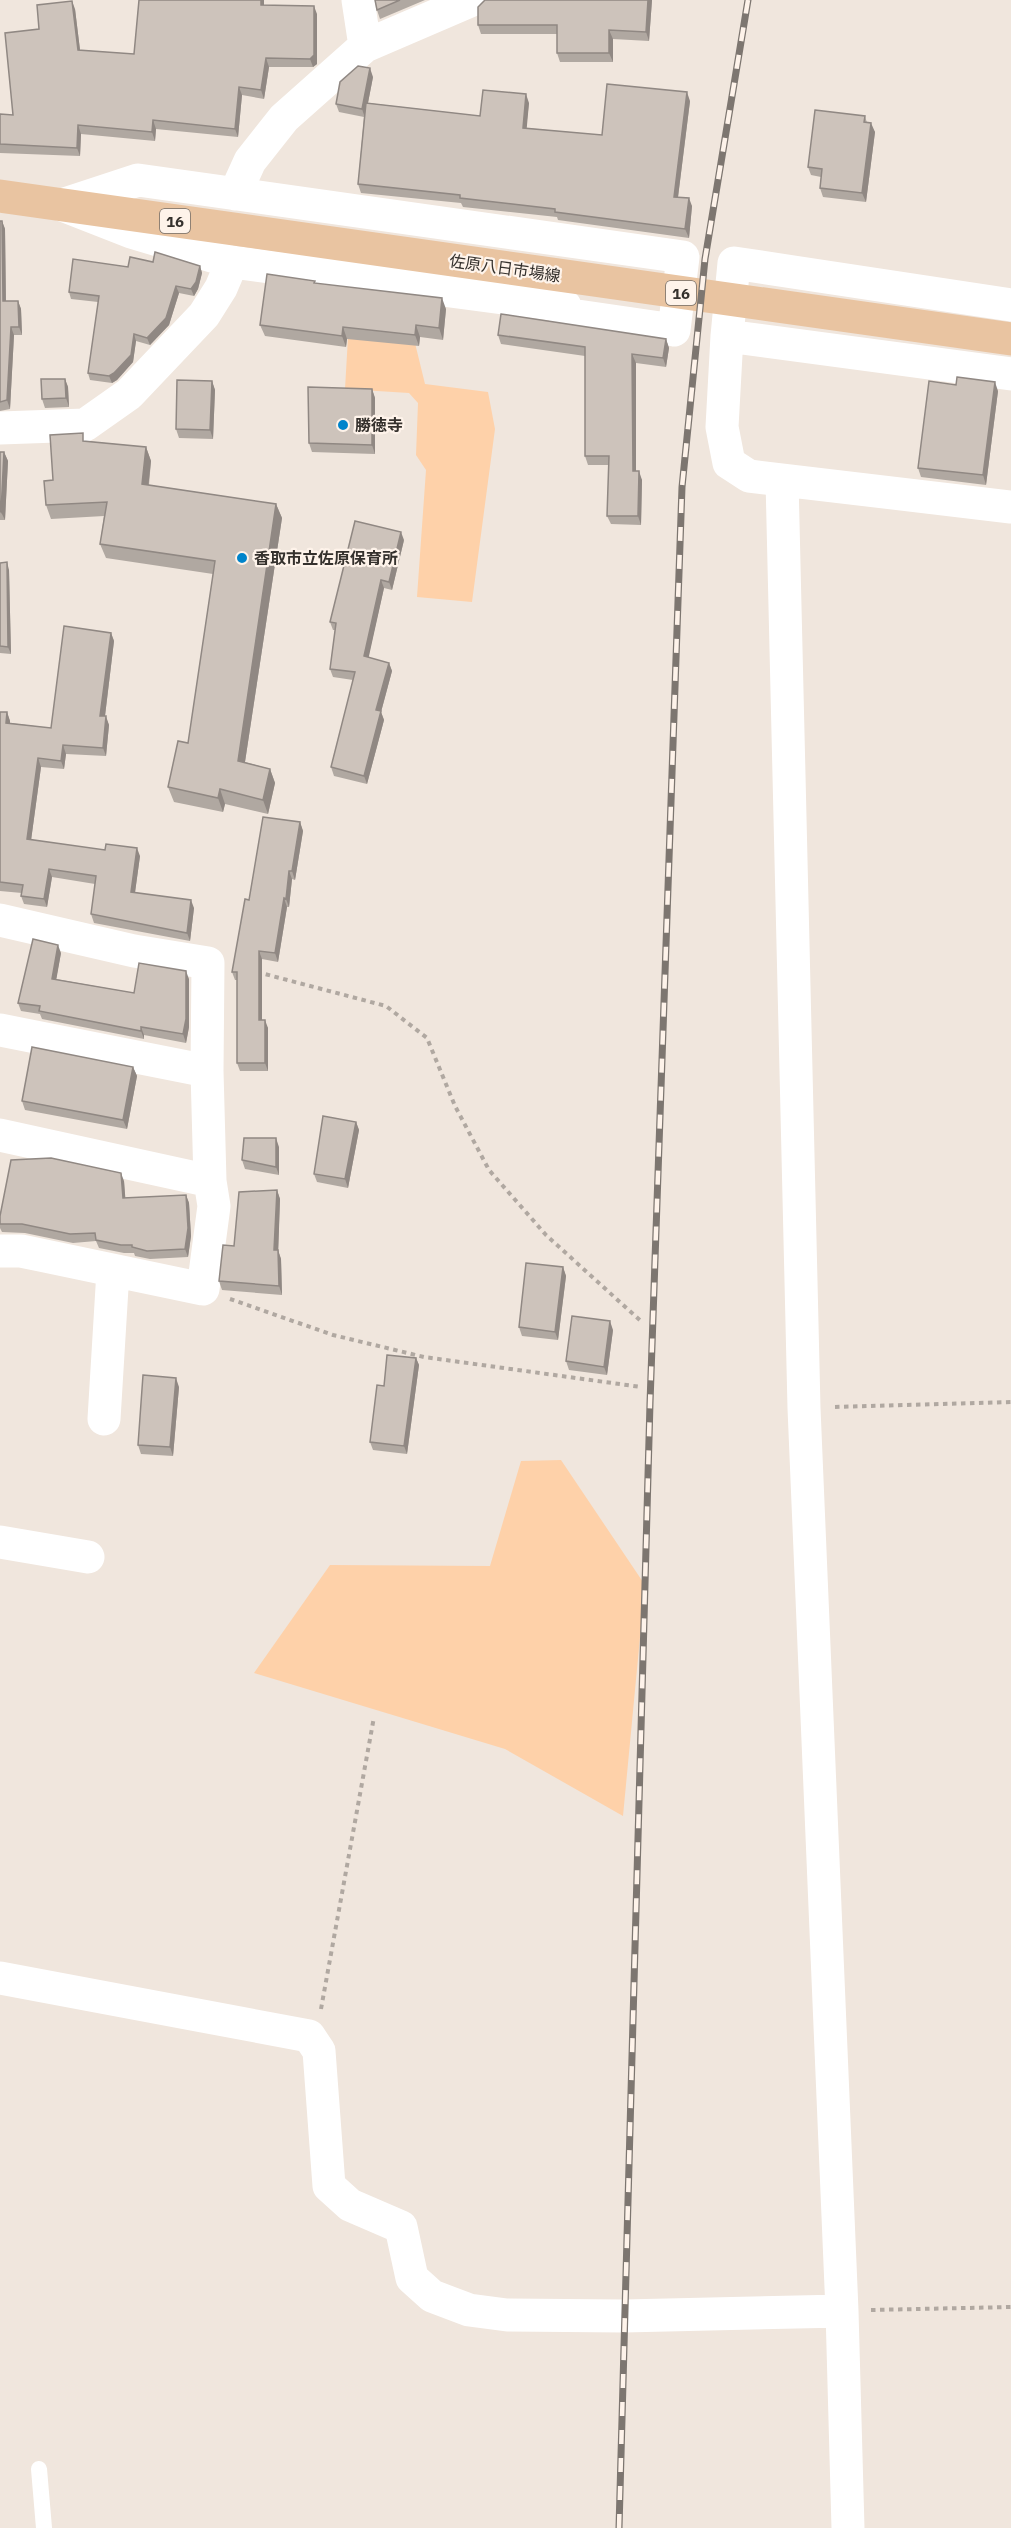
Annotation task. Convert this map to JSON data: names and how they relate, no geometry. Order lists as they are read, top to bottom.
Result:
{
  "streets": {
    "main road": ["16", "佐原八日市場線"]
  },
  "places": ["勝徳寺", "香取市立佐原保育所"]
}
